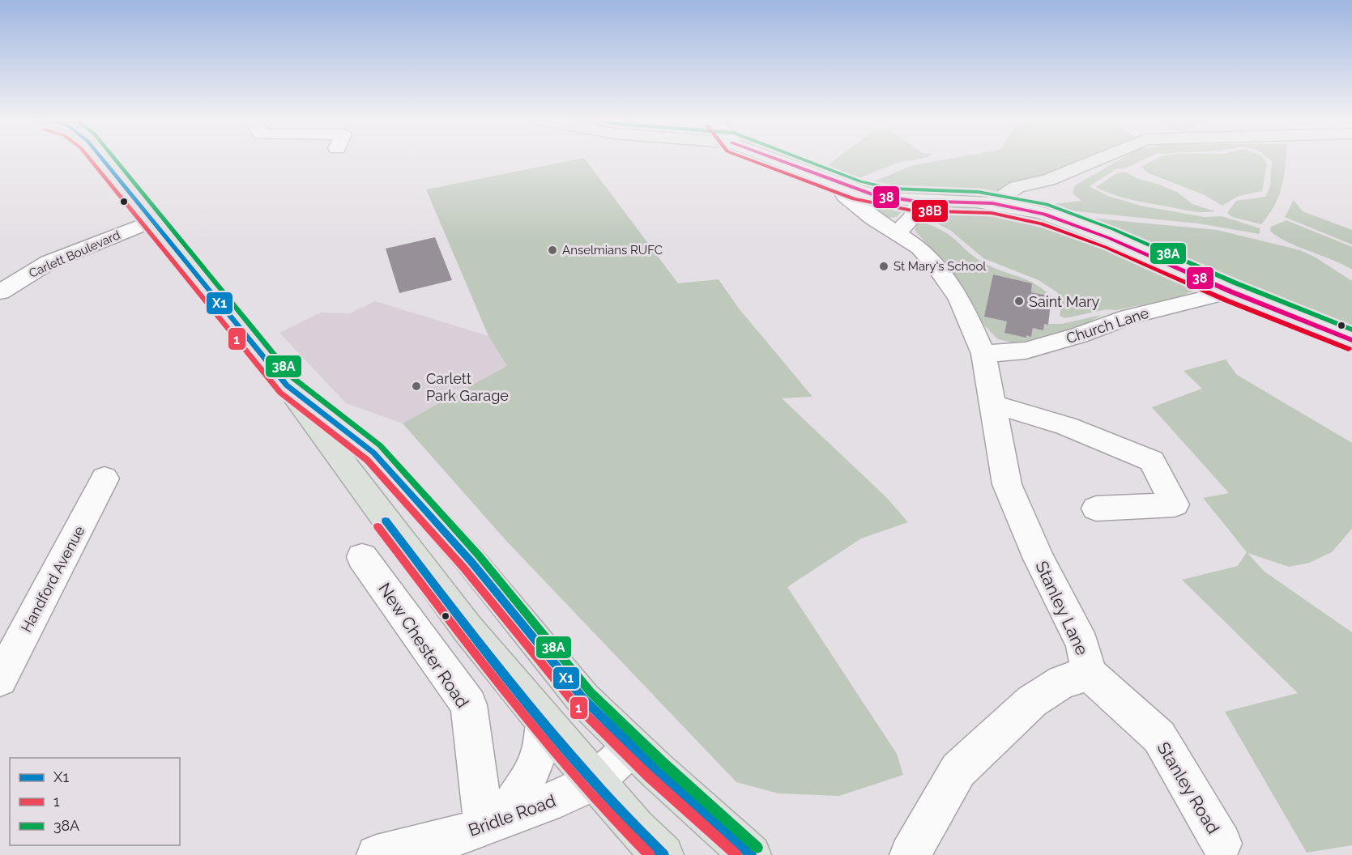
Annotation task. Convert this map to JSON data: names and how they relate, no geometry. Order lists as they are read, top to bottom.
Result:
{
  "streets": {
    "street": [
      "Carlett Boulevard",
      "Church Lane",
      "Handford Avenue",
      "Stanley Lane",
      "New Chester Road",
      "Stanley Road",
      "Bridle Road"
    ]
  },
  "crossings": [
    ["Church Lane", "Stanley Lane"],
    ["Stanley Lane", "Stanley Road"],
    ["New Chester Road", "Bridle Road"]
  ],
  "places": [
    "Anselmians RUFC",
    "St Mary's School",
    "Saint Mary",
    "Carlett Park Garage"
  ],
  "lines": [
    "transit line X1",
    "transit line 1",
    "transit line 38A",
    "transit line 38",
    "transit line 38B"
  ],
  "legend": ["X1", "1", "38A"]
}
